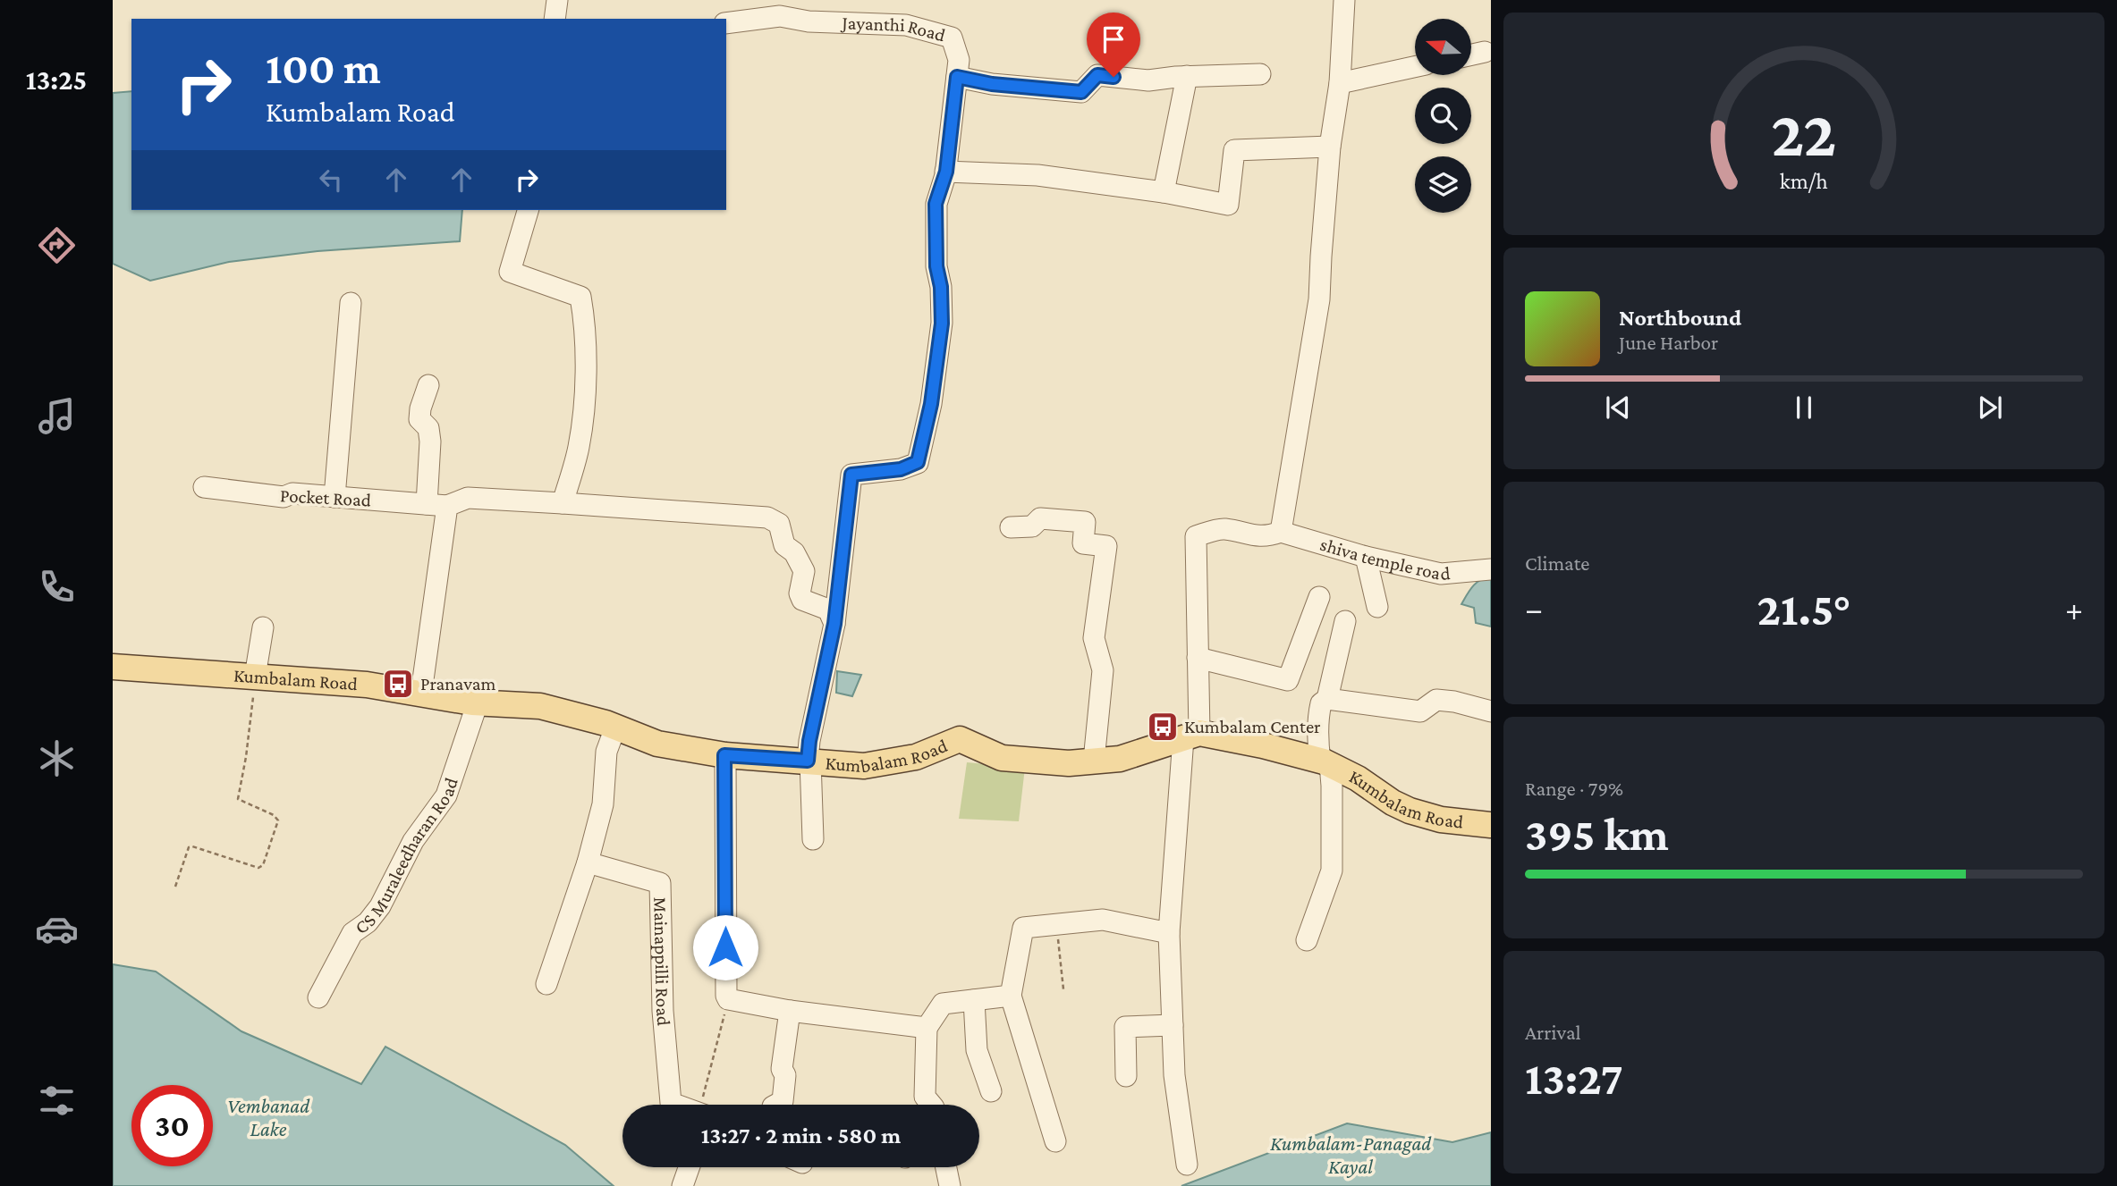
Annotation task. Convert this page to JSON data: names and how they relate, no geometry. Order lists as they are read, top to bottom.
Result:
{
  "streets": {
    "main road": ["Kumbalam Road"],
    "street": [
      "Jayanthi Road",
      "Pocket Road",
      "shiva temple road",
      "CS Muraleedharan Road",
      "Mainappilli Road"
    ]
  },
  "crossings": [
    ["Jayanthi Road", "Pocket Road"],
    ["Jayanthi Road", "Kumbalam Road"],
    ["Kumbalam Road", "CS Muraleedharan Road"]
  ],
  "water": ["Vembanad Lake", "Kumbalam-Panagad Kayal"],
  "places": {
    "bus stop": ["Pranavam", "Kumbalam Center"]
  },
  "north": "left",
  "page": {
    "tabs": "13:25",
    "turn": ["100 m", "Kumbalam Road"],
    "song": ["Northbound", "June Harbor"],
    "tile": [
      "Climate",
      ["Range · 79%", "395 km"],
      ["Arrival", "13:27"]
    ],
    "heat": ["−", "21.5°", "+"],
    "limit": "30",
    "trip": "13:27 · 2 min · 580 m",
    "gauge": ["22", "km/h"]
  }
}
